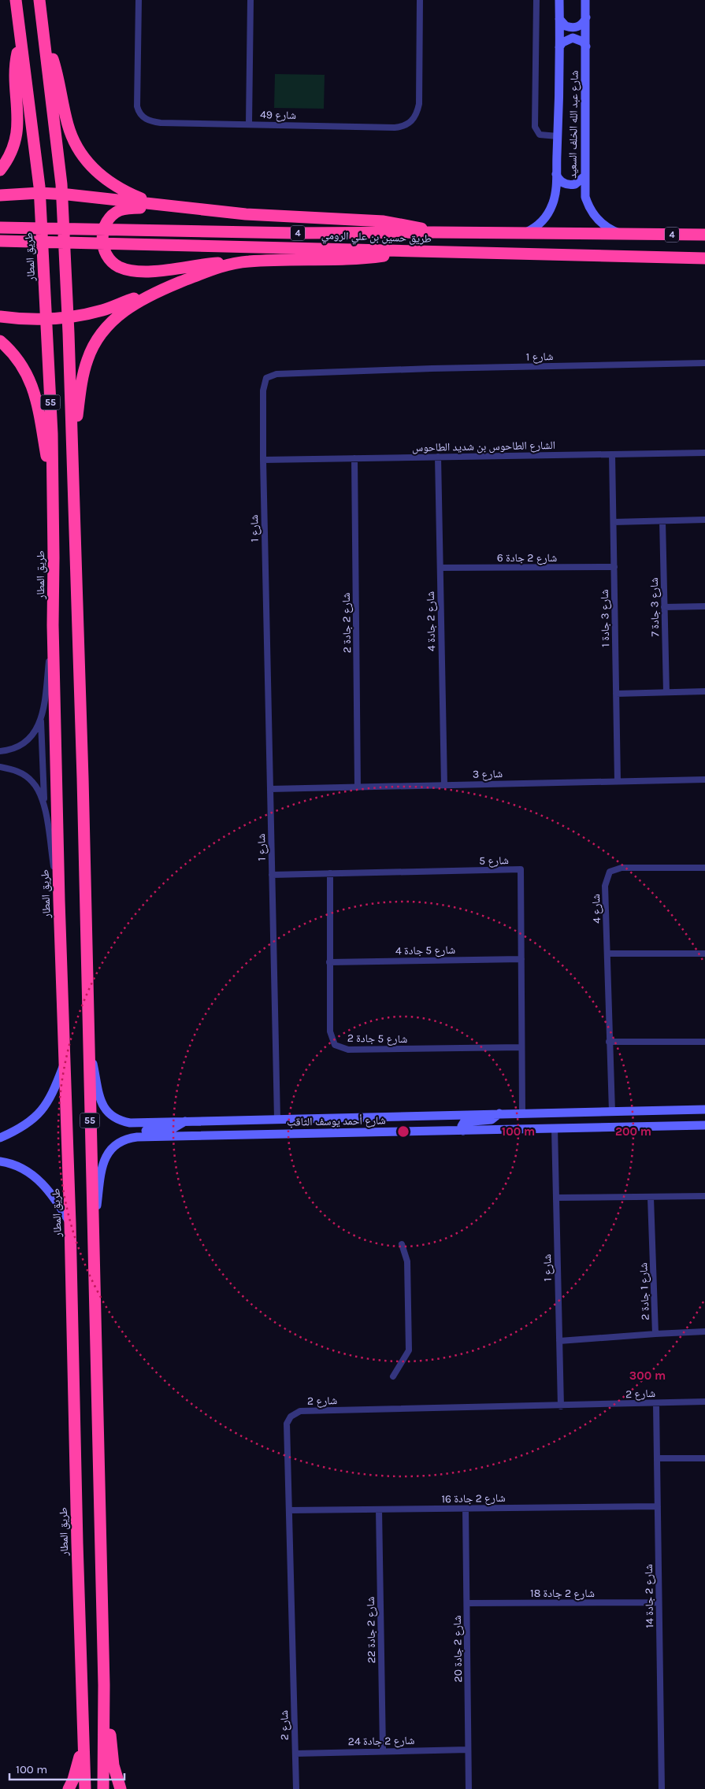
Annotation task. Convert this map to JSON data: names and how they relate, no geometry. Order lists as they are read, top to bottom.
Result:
{
  "streets": {
    "highway": [
      "4",
      "طريق حسين بن علي الرومي",
      "طريق المطار",
      "55"
    ],
    "street": [
      "شارع 49",
      "شارع عبد الله الخلف السعيد",
      "شارع 1",
      "الشارع الطاحوس بن شديد الطاحوس",
      "شارع 2 جادة 6",
      "شارع 3 جادة 7",
      "شارع 3 جادة 1",
      "شارع 2 جادة 4",
      "شارع 2 جادة 2",
      "شارع 3",
      "شارع 5",
      "شارع 4",
      "شارع 5 جادة 4",
      "شارع 5 جادة 2",
      "شارع أحمد يوسف الثاقب",
      "شارع 1 جادة 2",
      "شارع 2",
      "شارع 2 جادة 16",
      "شارع 2 جادة 18",
      "شارع 2 جادة 14",
      "شارع 2 جادة 22",
      "شارع 2 جادة 20",
      "شارع 2 جادة 24"
    ]
  },
  "crossings": [
    ["شارع عبد الله الخلف السعيد", "طريق حسين بن علي الرومي"],
    ["شارع 1", "الشارع الطاحوس بن شديد الطاحوس"],
    ["شارع 1", "شارع 3"],
    ["شارع 1", "شارع 5"],
    ["شارع 1", "شارع أحمد يوسف الثاقب"],
    ["شارع 1", "شارع 2"],
    ["55", "شارع أحمد يوسف الثاقب"],
    ["الشارع الطاحوس بن شديد الطاحوس", "شارع 3 جادة 1"],
    ["الشارع الطاحوس بن شديد الطاحوس", "شارع 2 جادة 4"],
    ["الشارع الطاحوس بن شديد الطاحوس", "شارع 2 جادة 2"],
    ["شارع 2 جادة 6", "شارع 3 جادة 1"],
    ["شارع 2 جادة 6", "شارع 2 جادة 4"],
    ["شارع 3 جادة 1", "شارع 3"],
    ["شارع 2 جادة 4", "شارع 3"],
    ["شارع 2 جادة 2", "شارع 3"],
    ["شارع 5", "شارع 5 جادة 4"],
    ["شارع 5", "شارع 5 جادة 2"],
    ["شارع 5", "شارع أحمد يوسف الثاقب"],
    ["شارع 4", "شارع أحمد يوسف الثاقب"],
    ["شارع 5 جادة 4", "شارع 5 جادة 2"],
    ["شارع 2", "شارع 2 جادة 16"],
    ["شارع 2", "شارع 2 جادة 14"],
    ["شارع 2", "شارع 2 جادة 24"],
    ["شارع 2 جادة 16", "شارع 2 جادة 14"],
    ["شارع 2 جادة 16", "شارع 2 جادة 22"],
    ["شارع 2 جادة 16", "شارع 2 جادة 20"],
    ["شارع 2 جادة 18", "شارع 2 جادة 14"],
    ["شارع 2 جادة 18", "شارع 2 جادة 20"],
    ["شارع 2 جادة 22", "شارع 2 جادة 24"],
    ["شارع 2 جادة 20", "شارع 2 جادة 24"]
  ],
  "scale_bar": "100 m",
  "rings": ["100 m", "200 m", "300 m"]
}
